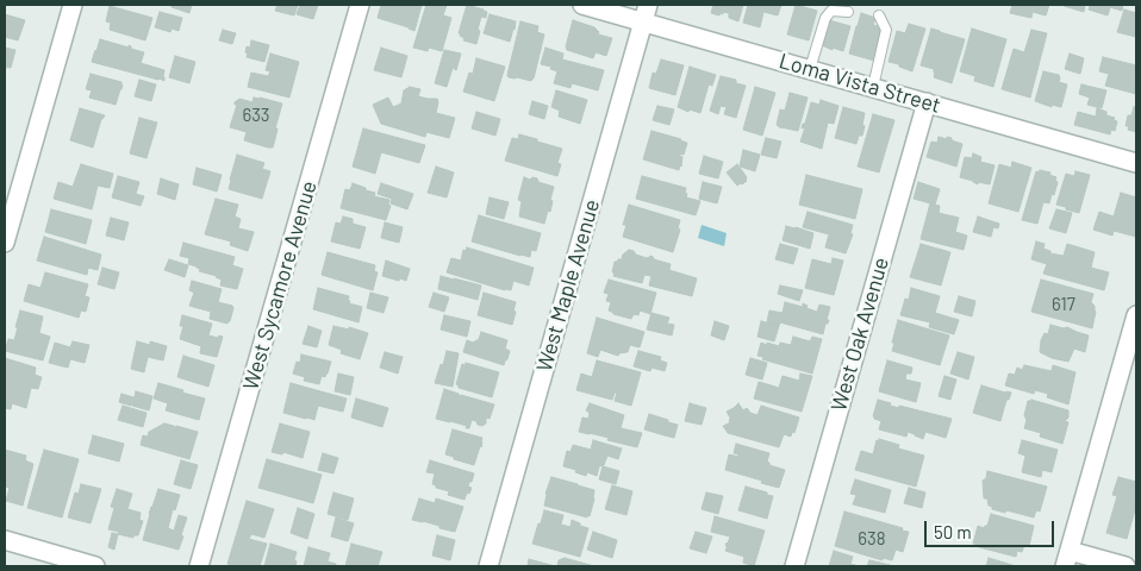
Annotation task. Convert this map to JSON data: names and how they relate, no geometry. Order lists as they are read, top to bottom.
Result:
{
  "streets": {
    "street": [
      "Loma Vista Street",
      "West Sycamore Avenue",
      "West Maple Avenue",
      "West Oak Avenue"
    ]
  },
  "crossings": [
    ["Loma Vista Street", "West Maple Avenue"],
    ["Loma Vista Street", "West Oak Avenue"]
  ],
  "house_numbers": ["633", "617", "638"],
  "scale_bar": "50 m"
}
